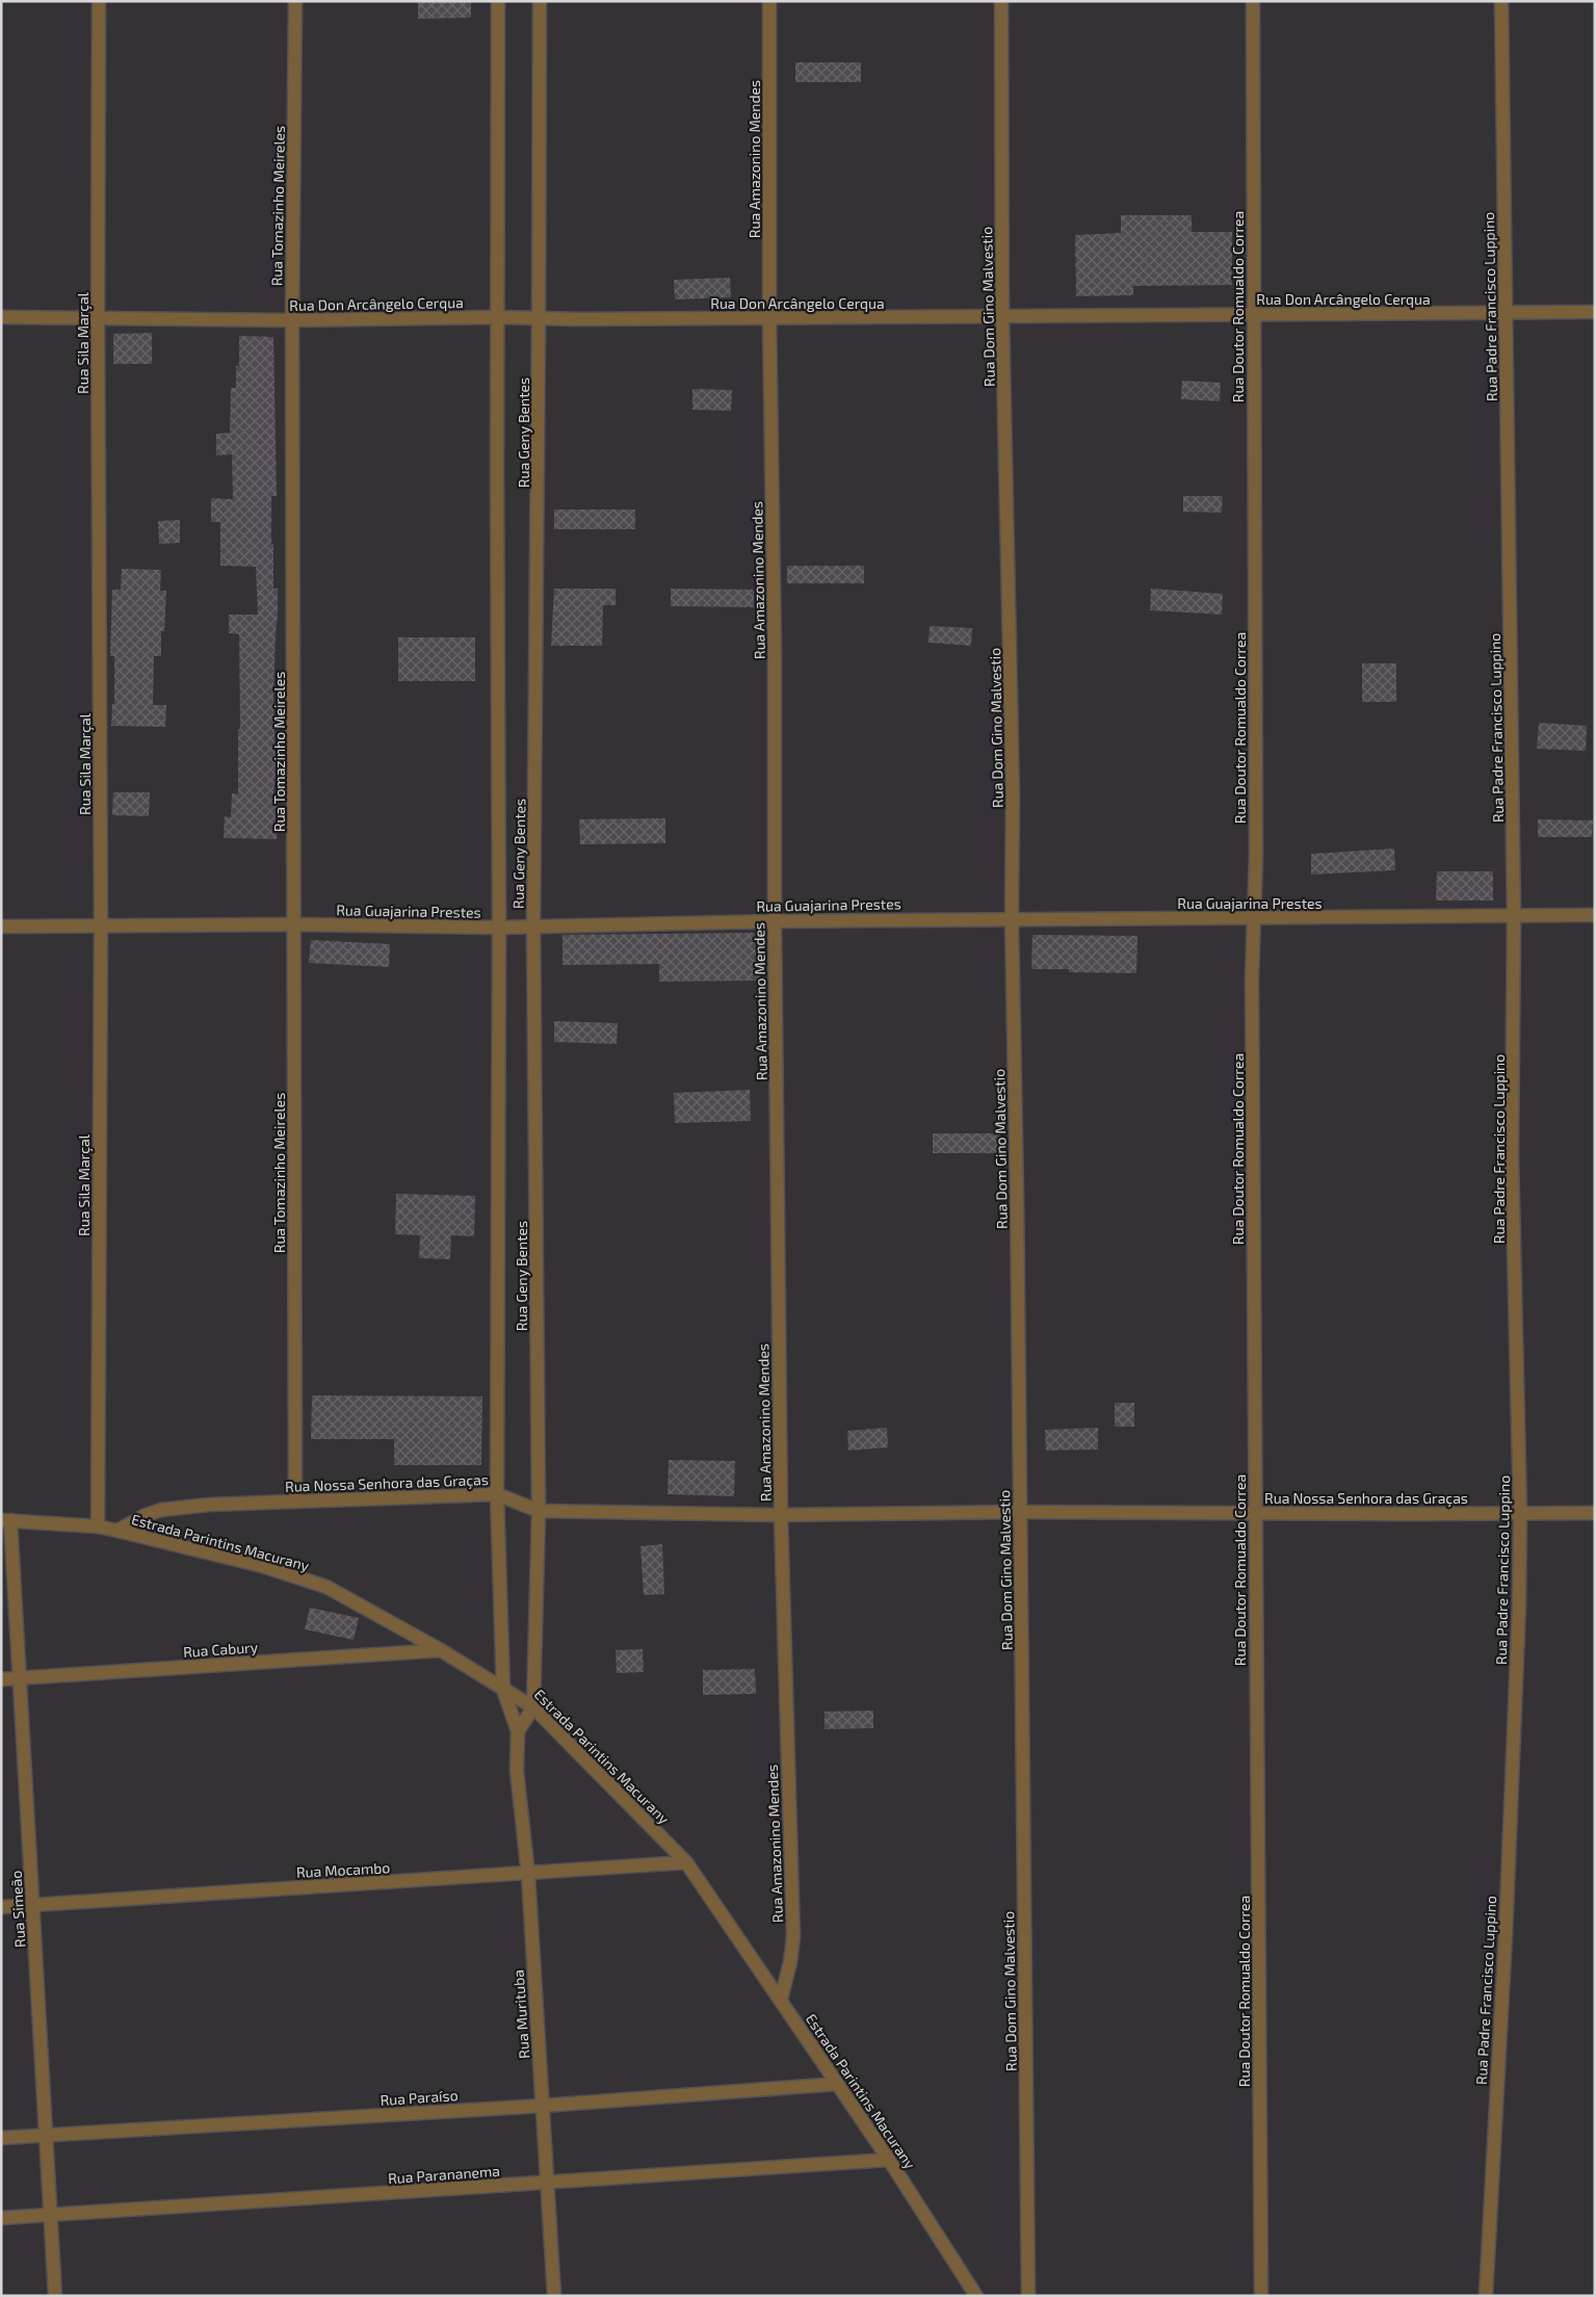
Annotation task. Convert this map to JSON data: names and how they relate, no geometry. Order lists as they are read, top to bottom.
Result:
{
  "streets": {
    "street": [
      "Rua Amazonino Mendes",
      "Rua Tomazinho Meireles",
      "Rua Don Arcângelo Cerqua",
      "Rua Dom Gino Malvestio",
      "Rua Doutor Romualdo Correa",
      "Rua Padre Francisco Luppino",
      "Rua Sila Marçal",
      "Rua Geny Bentes",
      "Rua Guajarina Prestes",
      "Rua Nossa Senhora das Graças",
      "Estrada Parintins Macurany",
      "Rua Cabury",
      "Rua Mocambo",
      "Rua Simeão",
      "Rua Murituba",
      "Rua Paraíso",
      "Rua Parananema"
    ]
  },
  "crossings": [
    ["Rua Amazonino Mendes", "Rua Don Arcângelo Cerqua"],
    ["Rua Amazonino Mendes", "Rua Guajarina Prestes"],
    ["Rua Amazonino Mendes", "Rua Nossa Senhora das Graças"],
    ["Rua Amazonino Mendes", "Estrada Parintins Macurany"],
    ["Rua Tomazinho Meireles", "Rua Don Arcângelo Cerqua"],
    ["Rua Tomazinho Meireles", "Rua Guajarina Prestes"],
    ["Rua Tomazinho Meireles", "Rua Nossa Senhora das Graças"],
    ["Rua Don Arcângelo Cerqua", "Rua Dom Gino Malvestio"],
    ["Rua Don Arcângelo Cerqua", "Rua Doutor Romualdo Correa"],
    ["Rua Don Arcângelo Cerqua", "Rua Padre Francisco Luppino"],
    ["Rua Don Arcângelo Cerqua", "Rua Sila Marçal"],
    ["Rua Don Arcângelo Cerqua", "Rua Geny Bentes"],
    ["Rua Dom Gino Malvestio", "Rua Guajarina Prestes"],
    ["Rua Dom Gino Malvestio", "Rua Nossa Senhora das Graças"],
    ["Rua Doutor Romualdo Correa", "Rua Guajarina Prestes"],
    ["Rua Doutor Romualdo Correa", "Rua Nossa Senhora das Graças"],
    ["Rua Padre Francisco Luppino", "Rua Guajarina Prestes"],
    ["Rua Padre Francisco Luppino", "Rua Nossa Senhora das Graças"],
    ["Rua Sila Marçal", "Rua Guajarina Prestes"],
    ["Rua Sila Marçal", "Estrada Parintins Macurany"],
    ["Rua Geny Bentes", "Rua Guajarina Prestes"],
    ["Rua Geny Bentes", "Rua Nossa Senhora das Graças"],
    ["Rua Geny Bentes", "Estrada Parintins Macurany"],
    ["Rua Geny Bentes", "Rua Murituba"],
    ["Rua Nossa Senhora das Graças", "Estrada Parintins Macurany"],
    ["Estrada Parintins Macurany", "Rua Cabury"],
    ["Estrada Parintins Macurany", "Rua Mocambo"],
    ["Estrada Parintins Macurany", "Rua Simeão"],
    ["Estrada Parintins Macurany", "Rua Murituba"],
    ["Estrada Parintins Macurany", "Rua Paraíso"],
    ["Estrada Parintins Macurany", "Rua Parananema"],
    ["Rua Cabury", "Rua Simeão"],
    ["Rua Mocambo", "Rua Simeão"],
    ["Rua Mocambo", "Rua Murituba"],
    ["Rua Simeão", "Rua Paraíso"],
    ["Rua Simeão", "Rua Parananema"],
    ["Rua Murituba", "Rua Paraíso"],
    ["Rua Murituba", "Rua Parananema"]
  ]
}
